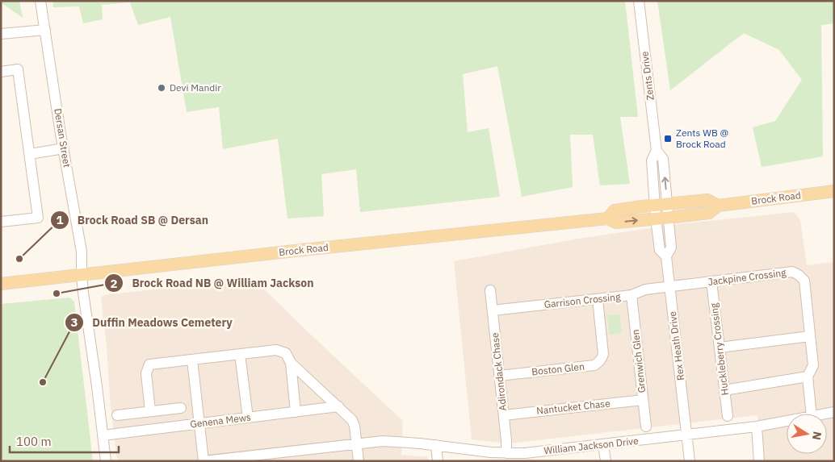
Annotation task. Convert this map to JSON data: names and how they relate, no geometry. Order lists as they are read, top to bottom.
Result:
{
  "streets": {
    "main road": ["Brock Road"],
    "street": [
      "Zents Drive",
      "Dersan Street",
      "Jackpine Crossing",
      "Garrison Crossing",
      "Rex Heath Drive",
      "Huckleberry Crossing",
      "Grenwich Glen",
      "Boston Glen",
      "Adirondack Chase",
      "Nantucket Chase",
      "Genena Mews",
      "William Jackson Drive"
    ]
  },
  "crossings": [
    ["Zents Drive", "Brock Road"],
    ["Zents Drive", "Rex Heath Drive"],
    ["Dersan Street", "Brock Road"],
    ["Brock Road", "Rex Heath Drive"],
    ["Jackpine Crossing", "Garrison Crossing"],
    ["Jackpine Crossing", "Rex Heath Drive"],
    ["Jackpine Crossing", "Huckleberry Crossing"],
    ["Garrison Crossing", "Rex Heath Drive"],
    ["Garrison Crossing", "Grenwich Glen"],
    ["Garrison Crossing", "Boston Glen"],
    ["Garrison Crossing", "Adirondack Chase"],
    ["Rex Heath Drive", "William Jackson Drive"],
    ["Grenwich Glen", "Nantucket Chase"],
    ["Boston Glen", "Adirondack Chase"],
    ["Adirondack Chase", "Nantucket Chase"],
    ["Adirondack Chase", "William Jackson Drive"]
  ],
  "places": {
    "other": [
      "Devi Mandir",
      "Brock Road SB @ Dersan",
      "Brock Road NB @ William Jackson",
      "Duffin Meadows Cemetery"
    ],
    "transit": ["Zents WB @ Brock Road"]
  },
  "scale_bar": "100 m",
  "north": "right"
}
